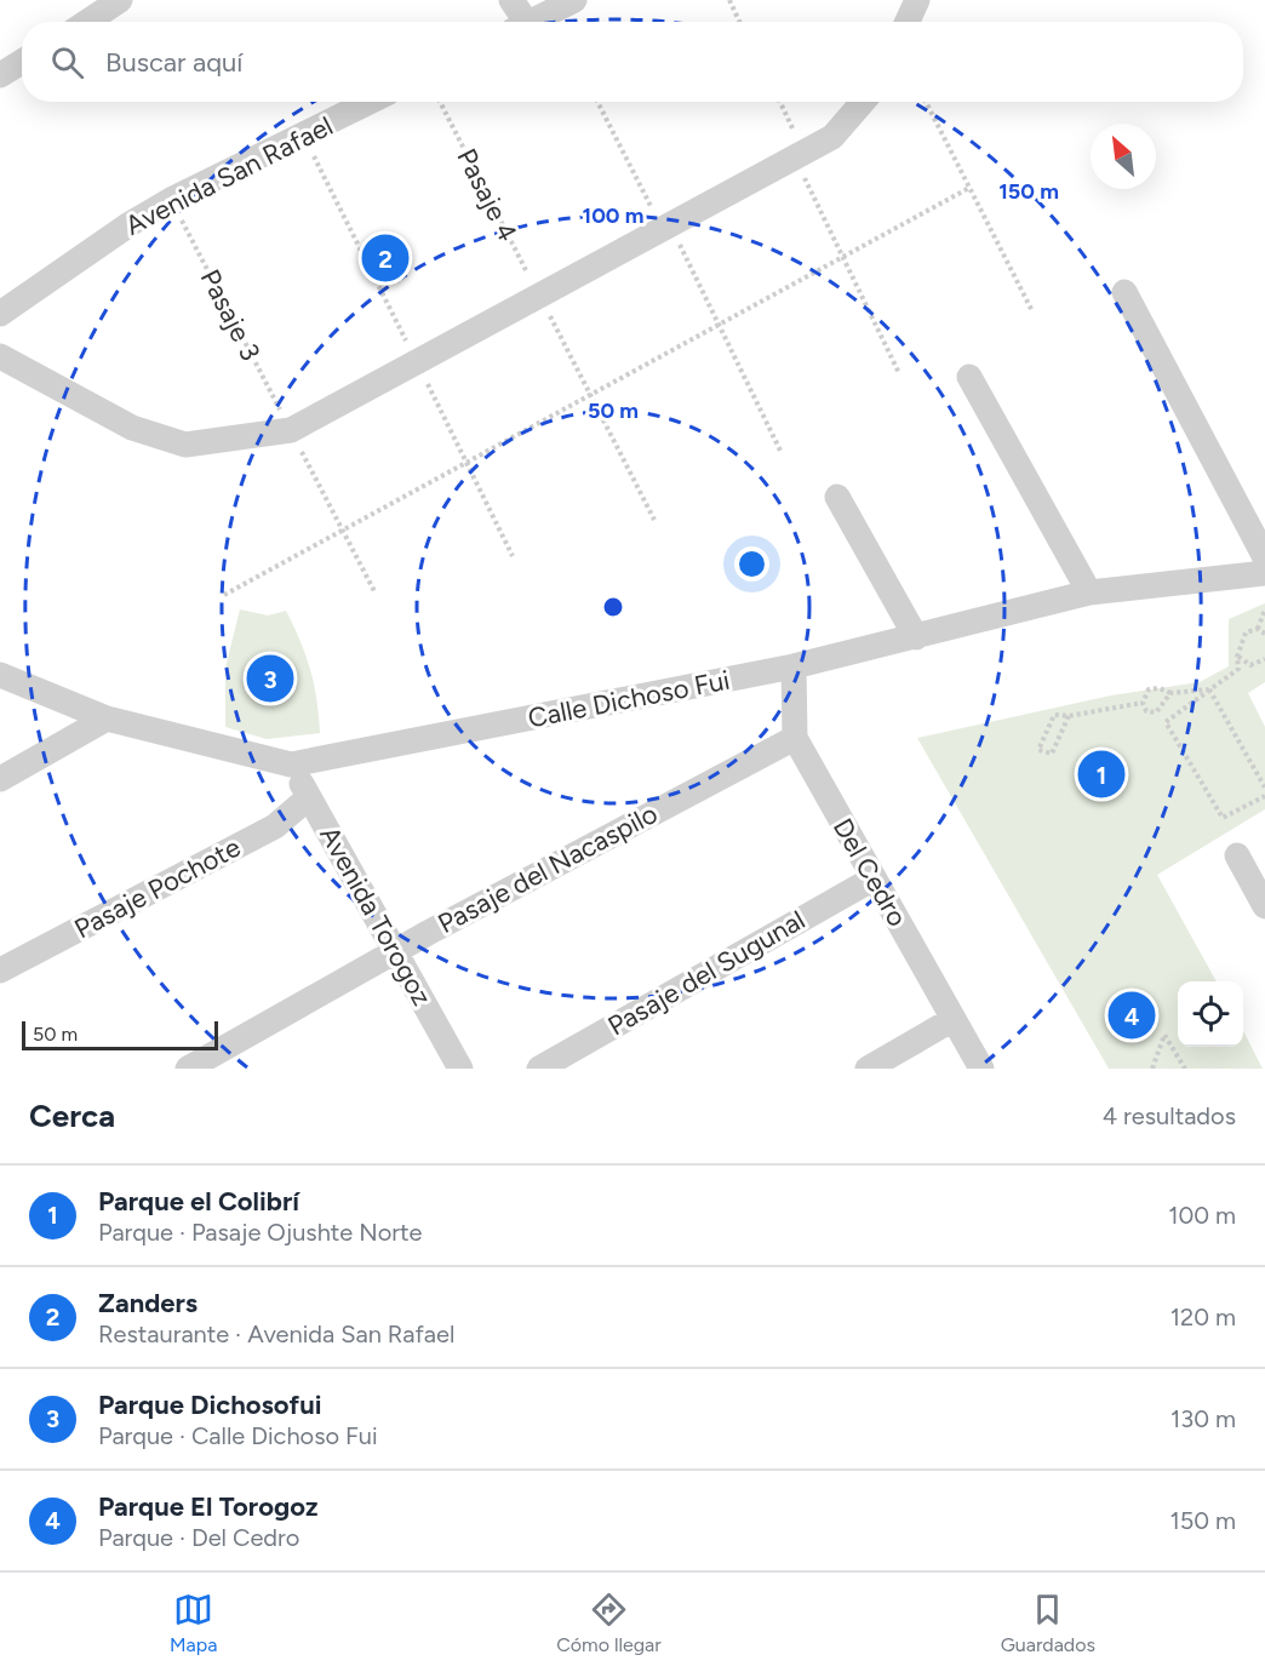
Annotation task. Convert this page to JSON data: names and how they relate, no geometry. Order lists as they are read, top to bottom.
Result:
{
  "streets": {
    "street": [
      "Avenida San Rafael",
      "Calle Dichoso Fui",
      "Pasaje del Nacaspilo",
      "Del Cedro",
      "Pasaje Pochote",
      "Avenida Torogoz",
      "Pasaje del Sugunal"
    ],
    "path": ["Pasaje 4", "Pasaje 3"]
  },
  "crossings": [
    ["Avenida San Rafael", "Pasaje 3"],
    ["Calle Dichoso Fui", "Del Cedro"],
    ["Calle Dichoso Fui", "Avenida Torogoz"],
    ["Pasaje del Nacaspilo", "Del Cedro"],
    ["Pasaje del Nacaspilo", "Avenida Torogoz"],
    ["Del Cedro", "Pasaje del Sugunal"],
    ["Pasaje Pochote", "Avenida Torogoz"]
  ],
  "scale_bar": "50 m",
  "north": "top left",
  "page": {
    "search": "Buscar aquí",
    "pins": [
      "2",
      "3",
      "1",
      "4"
    ],
    "scale": "50 m",
    "heading": ["Cerca", "4 resultados"],
    "list": [
      {
        "mark": "1",
        "name": "Parque el Colibrí",
        "note": "Parque · Pasaje Ojushte Norte",
        "value": "100 m"
      },
      {
        "mark": "2",
        "name": "Zanders",
        "note": "Restaurante · Avenida San Rafael",
        "value": "120 m"
      },
      {
        "mark": "3",
        "name": "Parque Dichosofui",
        "note": "Parque · Calle Dichoso Fui",
        "value": "130 m"
      },
      {
        "mark": "4",
        "name": "Parque El Torogoz",
        "note": "Parque · Del Cedro",
        "value": "150 m"
      }
    ],
    "nav": ["Mapa", "Cómo llegar", "Guardados"]
  },
  "rings": ["150 m", "100 m", "50 m"]
}
